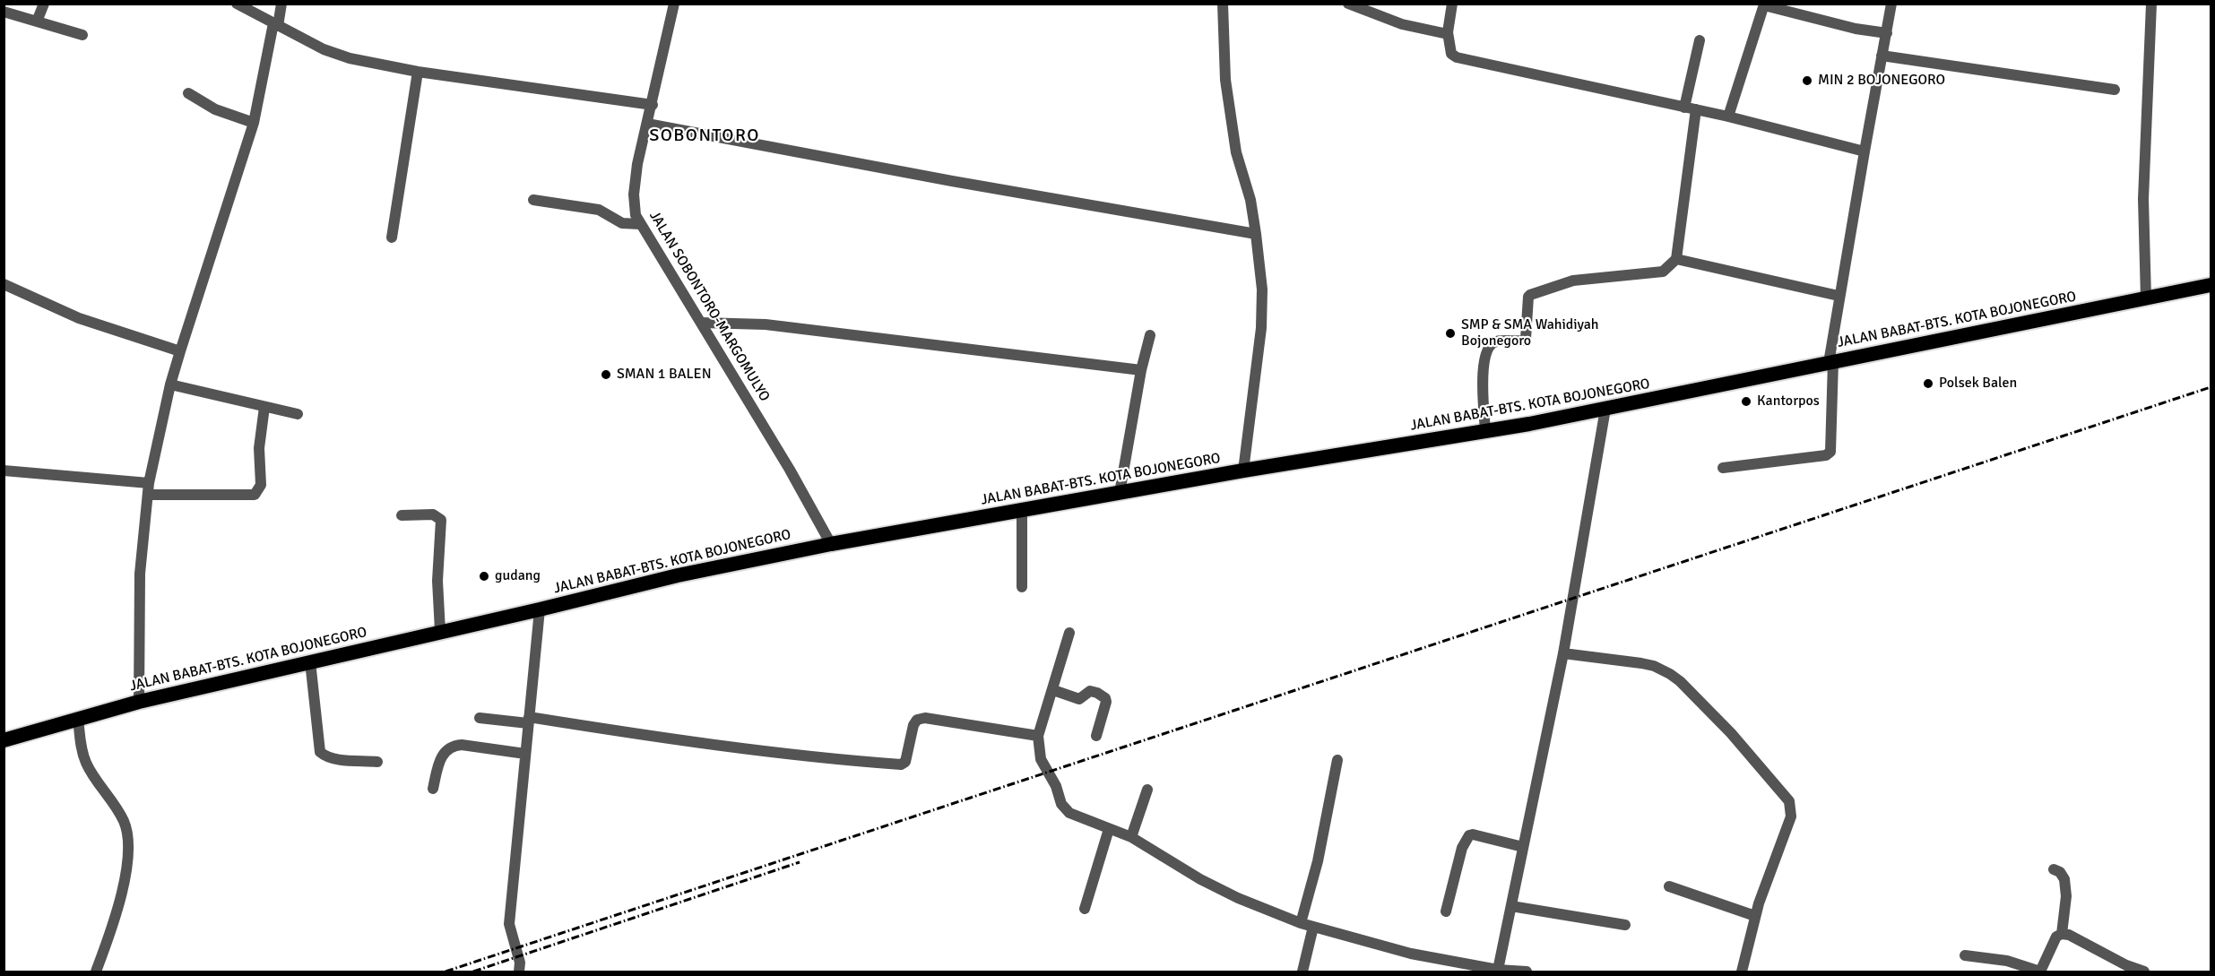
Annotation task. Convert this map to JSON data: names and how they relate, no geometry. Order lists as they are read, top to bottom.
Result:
{
  "streets": {
    "highway": ["JALAN BABAT-BTS. KOTA BOJONEGORO"],
    "street": ["JALAN SOBONTORO-MARGOMULYO"]
  },
  "crossings": [
    ["JALAN SOBONTORO-MARGOMULYO", "JALAN BABAT-BTS. KOTA BOJONEGORO"]
  ],
  "districts": ["SOBONTORO"],
  "places": [
    "MIN 2 BOJONEGORO",
    "SMP & SMA Wahidiyah Bojonegoro",
    "SMAN 1 BALEN",
    "Polsek Balen",
    "Kantorpos",
    "gudang"
  ]
}
